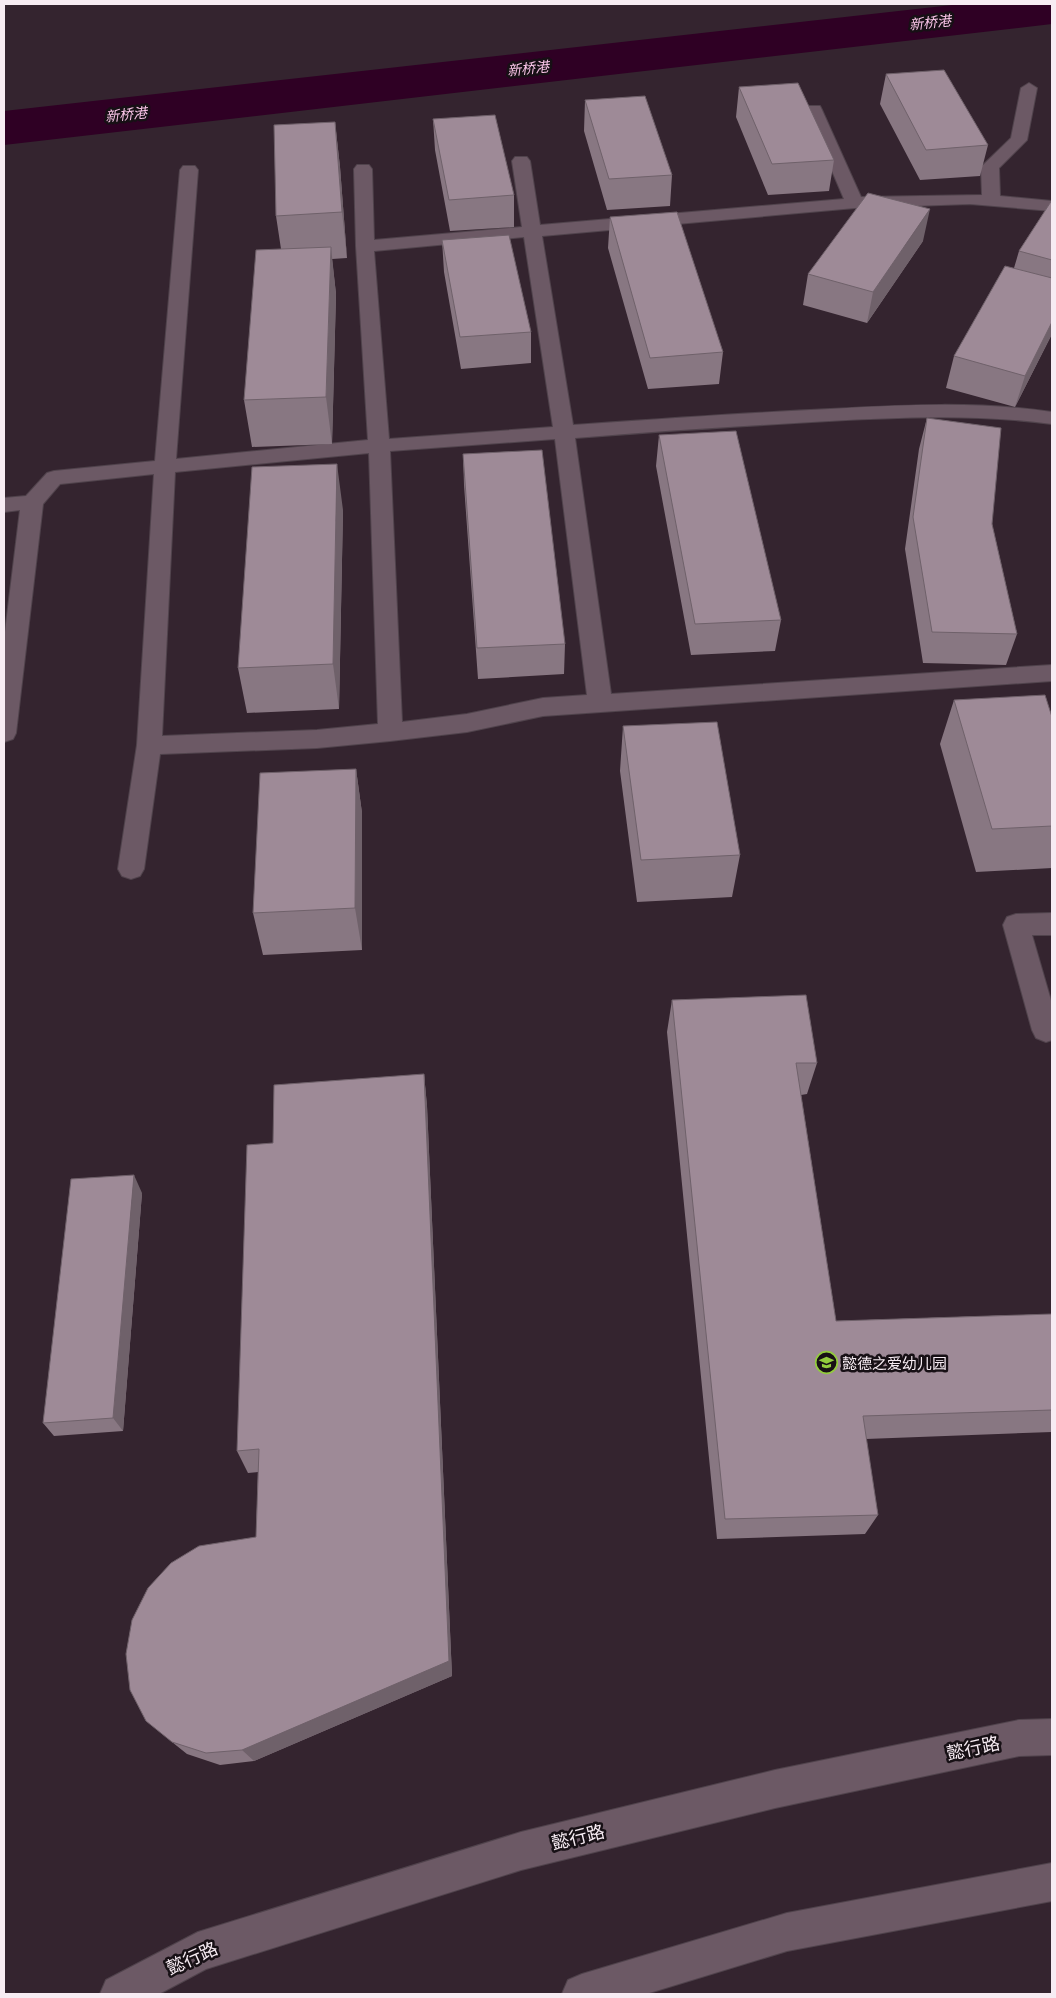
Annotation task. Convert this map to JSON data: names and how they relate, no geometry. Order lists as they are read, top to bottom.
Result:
{
  "streets": {
    "street": ["懿行路"]
  },
  "water": ["新桥港"],
  "places": {
    "school or university": ["懿德之爱幼儿园"]
  }
}
